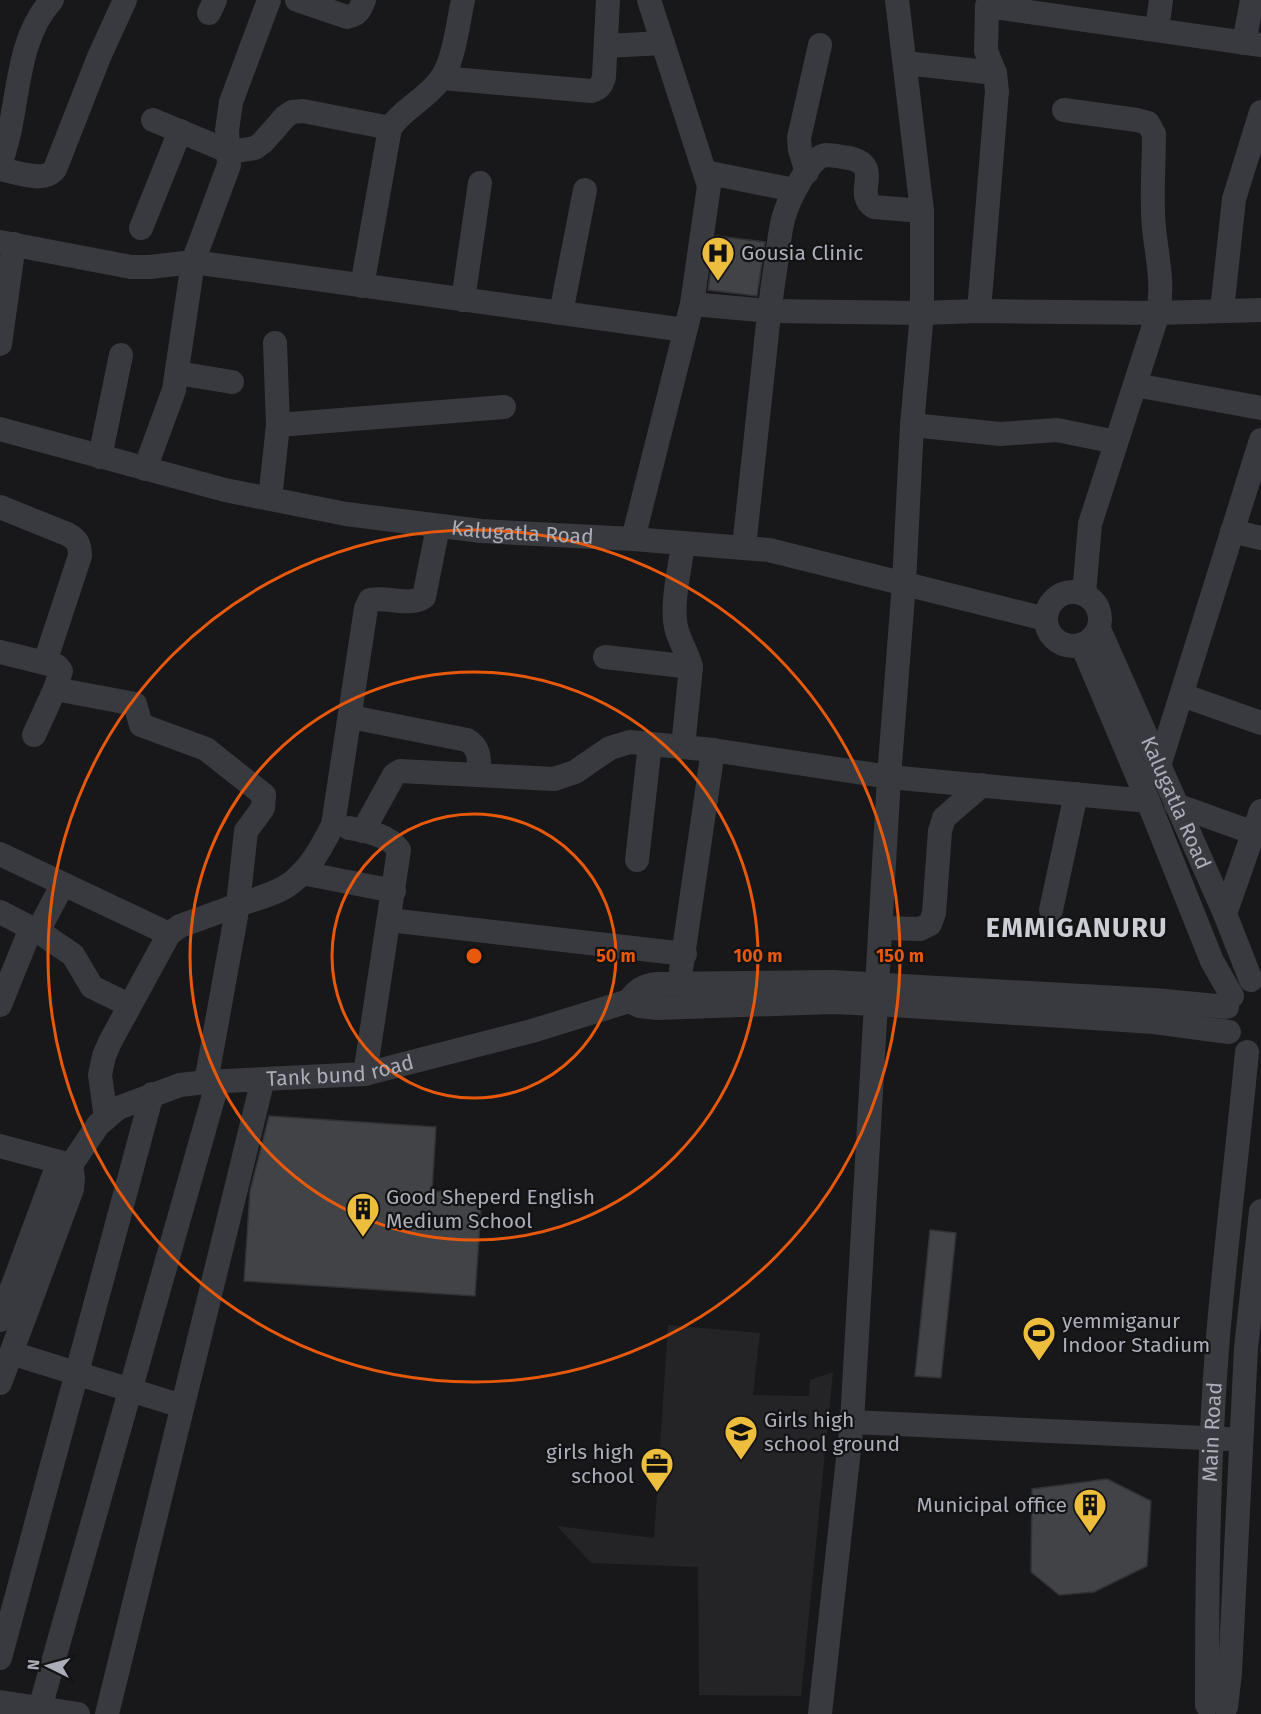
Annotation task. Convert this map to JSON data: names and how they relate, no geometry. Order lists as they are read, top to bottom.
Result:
{
  "streets": {
    "street": ["Kalugatla Road", "Tank bund road", "Main Road"]
  },
  "districts": ["EMMIGANURU"],
  "places": {
    "hospital": ["Gousia Clinic"],
    "building": ["Good Sheperd English Medium School", "Municipal office"],
    "sports": ["yemmiganur Indoor Stadium"],
    "school or university": ["Girls high school ground"],
    "office": ["girls high school"]
  },
  "north": "left",
  "rings": ["50 m", "100 m", "150 m"]
}
